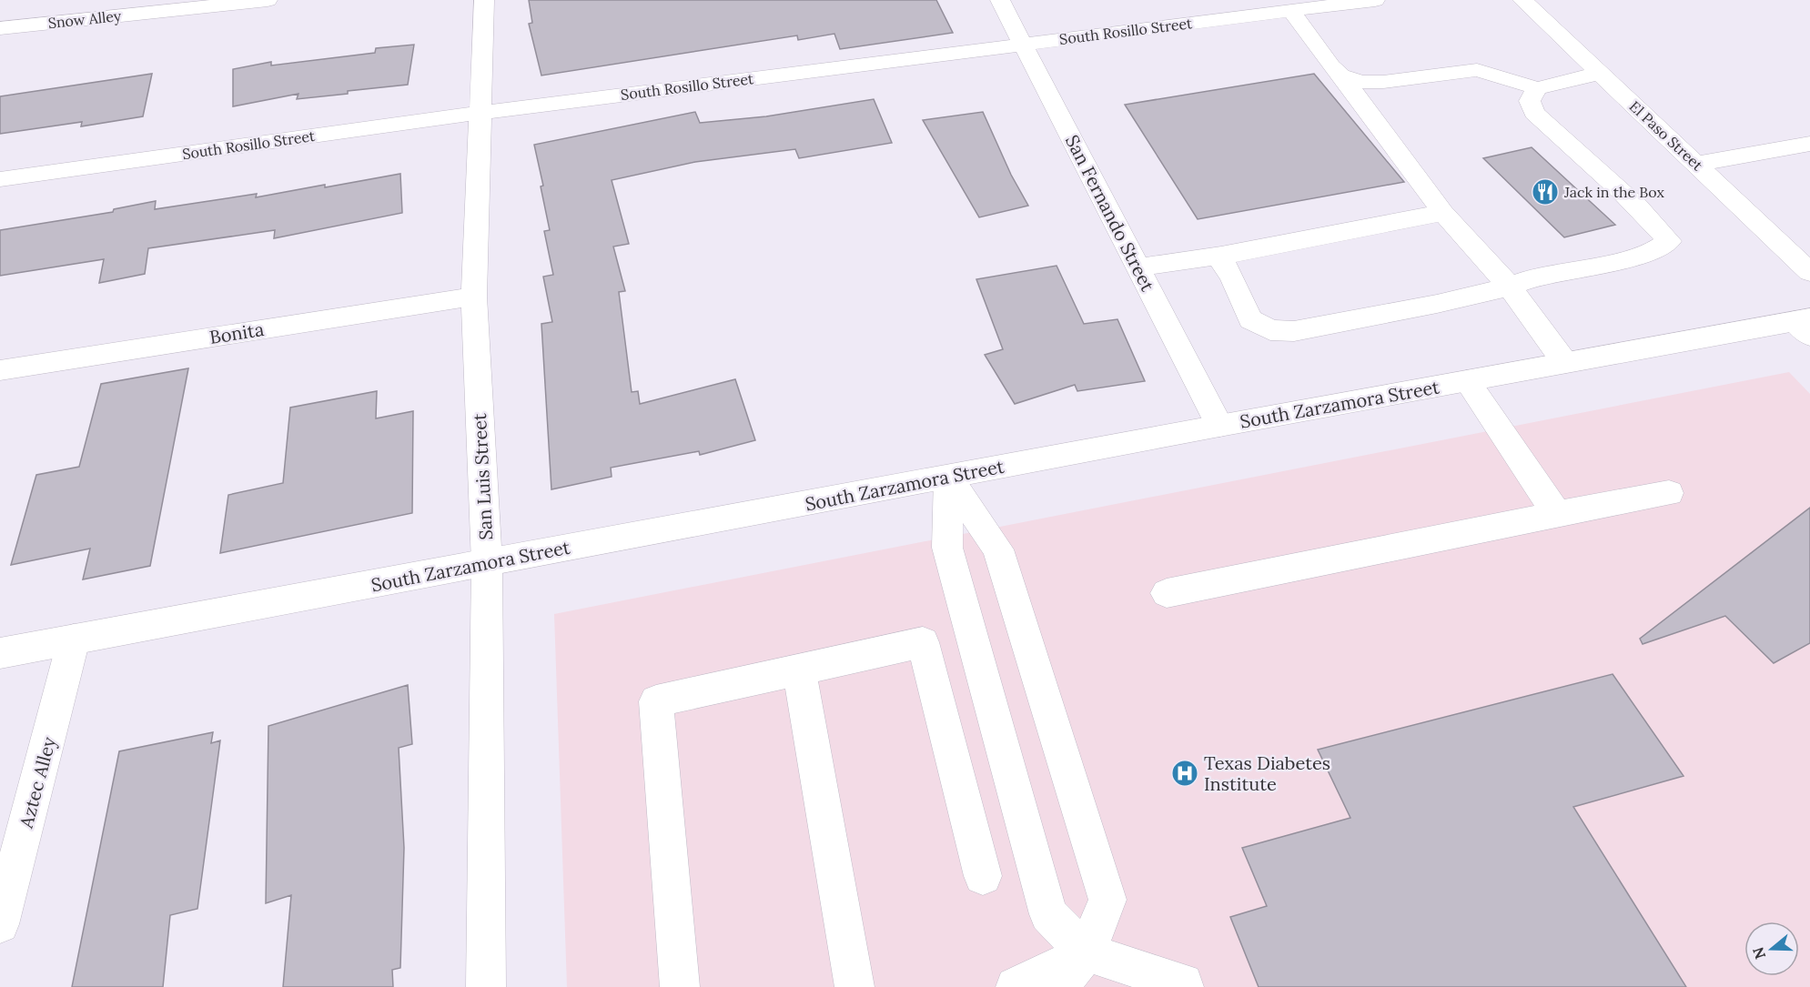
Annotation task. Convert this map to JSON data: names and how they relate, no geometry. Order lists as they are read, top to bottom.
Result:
{
  "streets": {
    "street": [
      "Snow Alley",
      "South Rosillo Street",
      "El Paso Street",
      "San Fernando Street",
      "Bonita",
      "South Zarzamora Street",
      "San Luis Street",
      "Aztec Alley"
    ]
  },
  "crossings": [
    ["South Rosillo Street", "San Fernando Street"],
    ["South Rosillo Street", "San Luis Street"],
    ["San Fernando Street", "South Zarzamora Street"],
    ["Bonita", "San Luis Street"],
    ["South Zarzamora Street", "San Luis Street"],
    ["South Zarzamora Street", "Aztec Alley"]
  ],
  "places": {
    "restaurant": ["Jack in the Box"],
    "hospital": ["Texas Diabetes Institute"]
  },
  "north": "left"
}
